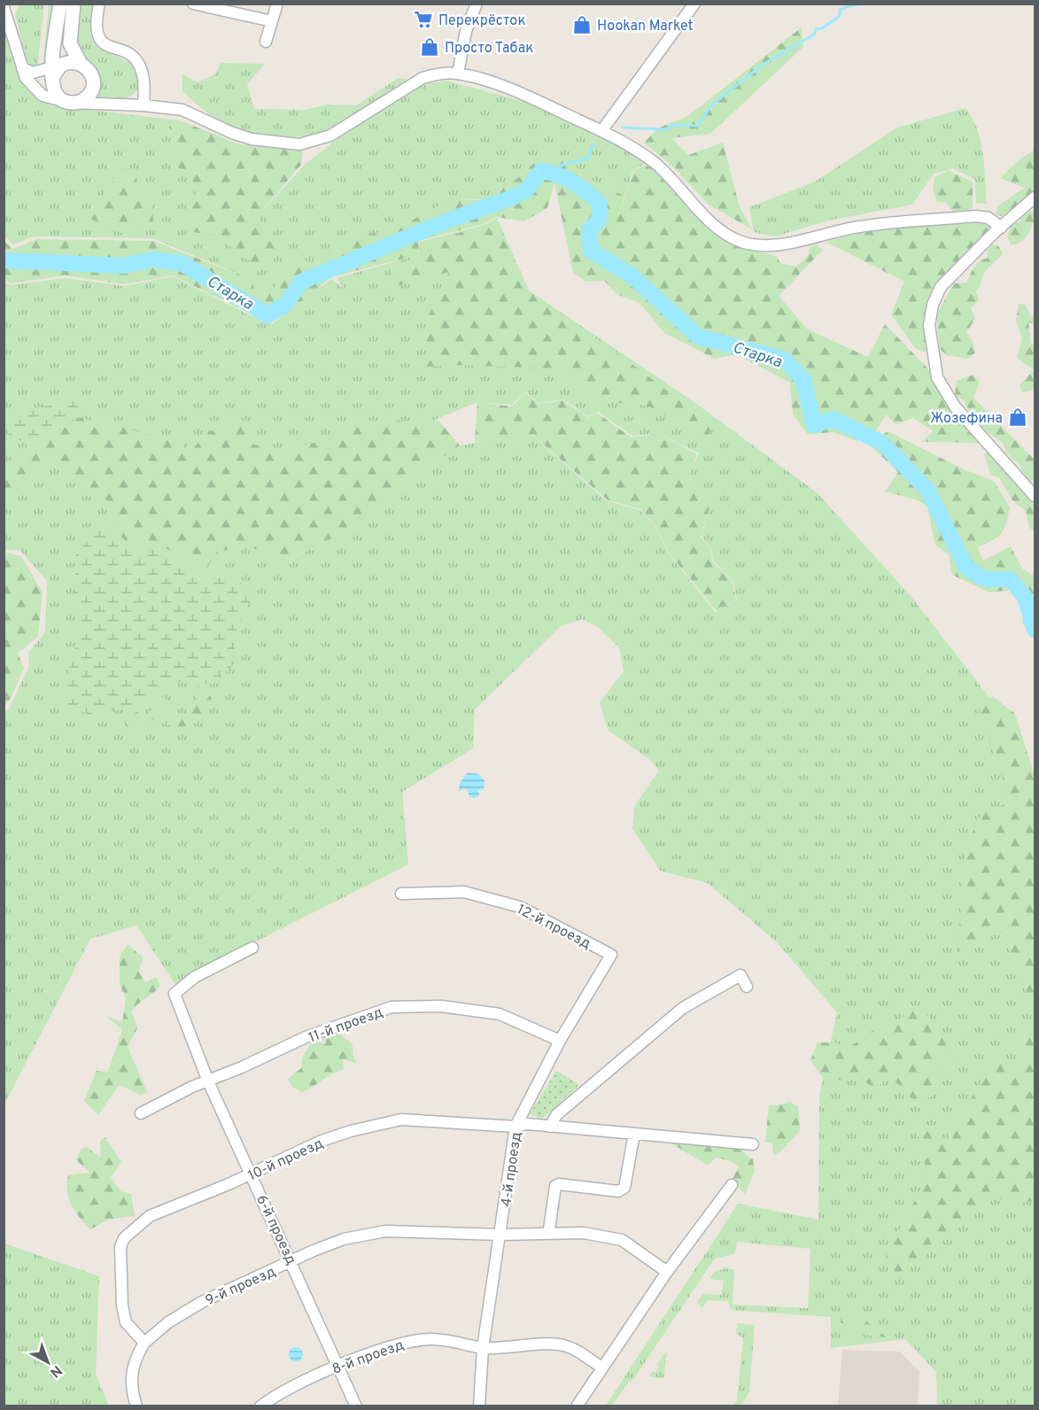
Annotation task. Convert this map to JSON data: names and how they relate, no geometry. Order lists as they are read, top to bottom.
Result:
{
  "streets": {
    "street": [
      "12-й проезд",
      "11-й проезд",
      "10-й проезд",
      "4-й проезд",
      "6-й проезд",
      "9-й проезд",
      "8-й проезд"
    ]
  },
  "crossings": [
    ["12-й проезд", "4-й проезд"],
    ["11-й проезд", "4-й проезд"],
    ["11-й проезд", "6-й проезд"],
    ["10-й проезд", "4-й проезд"],
    ["10-й проезд", "6-й проезд"],
    ["10-й проезд", "9-й проезд"],
    ["4-й проезд", "9-й проезд"],
    ["4-й проезд", "8-й проезд"],
    ["6-й проезд", "9-й проезд"],
    ["6-й проезд", "8-й проезд"]
  ],
  "water": ["Старка"],
  "places": {
    "supermarket": ["Перекрёсток"],
    "shop": ["Hookan Market", "Просто Табак", "Жозефина"]
  },
  "north": "bottom right"
}
